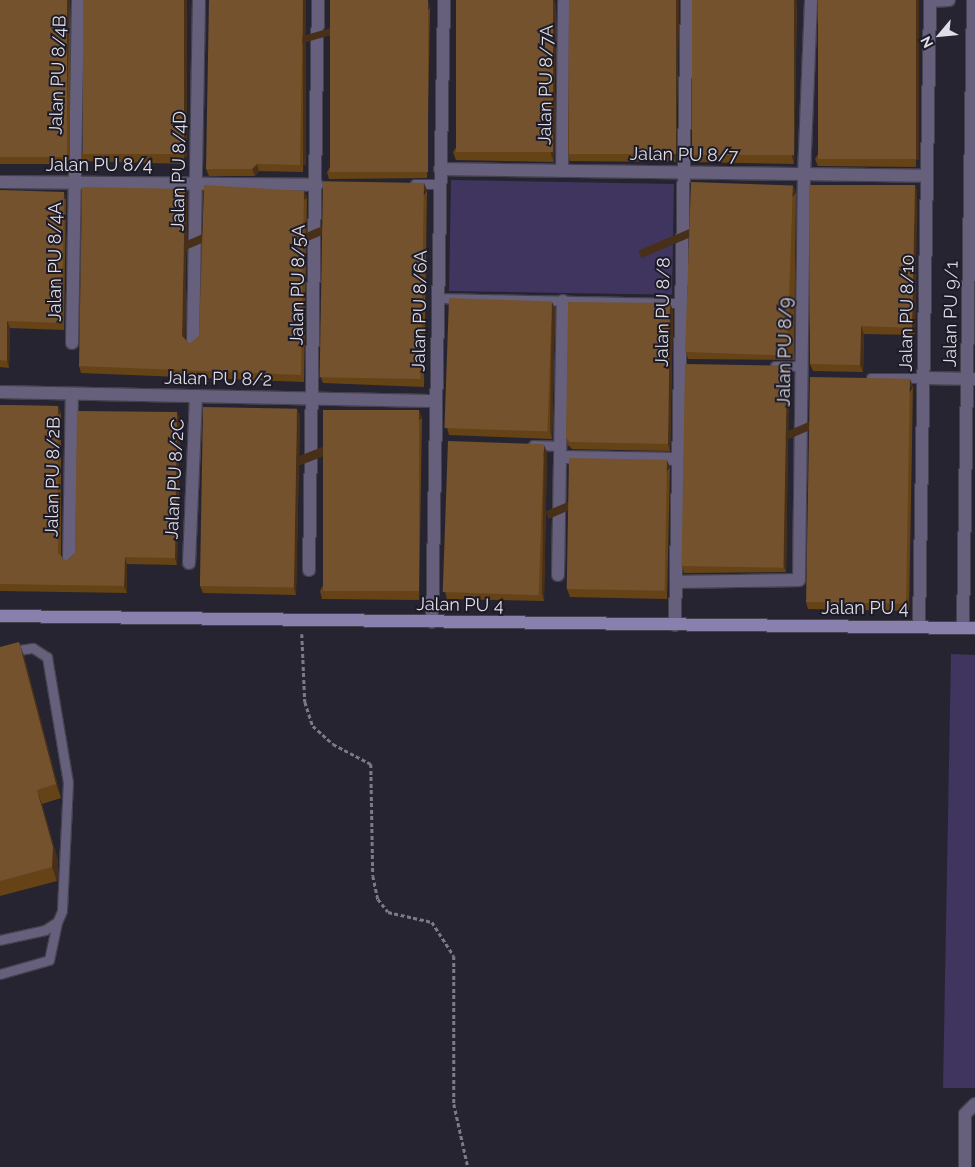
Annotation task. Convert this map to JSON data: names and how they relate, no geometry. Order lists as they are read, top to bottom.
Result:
{
  "streets": {
    "street": [
      "Jalan PU 8/4B",
      "Jalan PU 8/7A",
      "Jalan PU 8/7",
      "Jalan PU 8/4",
      "Jalan PU 8/4D",
      "Jalan PU 8/4A",
      "Jalan PU 8/5A",
      "Jalan PU 8/6A",
      "Jalan PU 8/8",
      "Jalan PU 8/10",
      "Jalan PU 9/1",
      "Jalan PU 8/9",
      "Jalan PU 8/2",
      "Jalan PU 8/2B",
      "Jalan PU 8/2C",
      "Jalan PU 4"
    ]
  },
  "crossings": [
    ["Jalan PU 8/4B", "Jalan PU 8/4"],
    ["Jalan PU 8/4B", "Jalan PU 8/4A"],
    ["Jalan PU 8/7A", "Jalan PU 8/7"],
    ["Jalan PU 8/7", "Jalan PU 8/6A"],
    ["Jalan PU 8/7", "Jalan PU 8/8"],
    ["Jalan PU 8/7", "Jalan PU 8/10"],
    ["Jalan PU 8/7", "Jalan PU 8/9"],
    ["Jalan PU 8/4", "Jalan PU 8/4D"],
    ["Jalan PU 8/4", "Jalan PU 8/4A"],
    ["Jalan PU 8/4", "Jalan PU 8/5A"],
    ["Jalan PU 8/5A", "Jalan PU 8/2"],
    ["Jalan PU 8/6A", "Jalan PU 8/2"],
    ["Jalan PU 8/6A", "Jalan PU 4"],
    ["Jalan PU 8/8", "Jalan PU 8/9"],
    ["Jalan PU 8/8", "Jalan PU 4"],
    ["Jalan PU 8/10", "Jalan PU 4"],
    ["Jalan PU 9/1", "Jalan PU 4"],
    ["Jalan PU 8/2", "Jalan PU 8/2B"],
    ["Jalan PU 8/2", "Jalan PU 8/2C"]
  ],
  "north": "bottom left"
}
